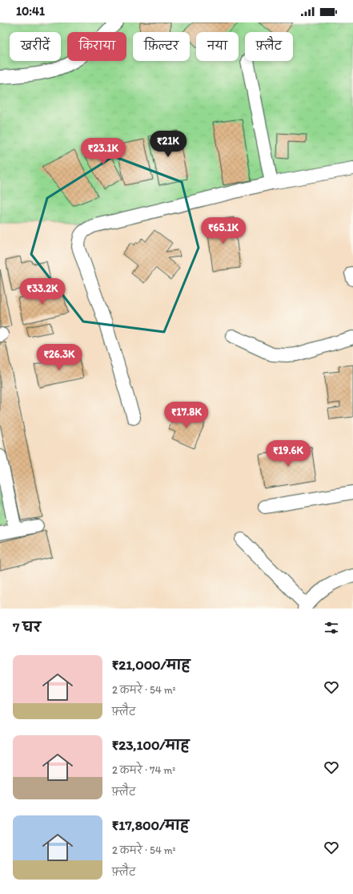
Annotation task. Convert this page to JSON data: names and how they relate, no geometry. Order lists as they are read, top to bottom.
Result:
{
  "page": {
    "status": "10:41",
    "chip": [
      "खरीदें",
      "किराया",
      "फ़िल्टर",
      "नया",
      "फ़्लैट"
    ],
    "price": [
      "₹21K",
      "₹23.1K",
      "₹65.1K",
      "₹33.2K",
      "₹26.3K",
      "₹17.8K",
      "₹19.6K"
    ],
    "heading": "7 घर",
    "list": [
      {
        "name": "₹21,000/माह",
        "note": "2 कमरे · 54 m² · फ़्लैट"
      },
      {
        "name": "₹23,100/माह",
        "note": "2 कमरे · 74 m² · फ़्लैट"
      },
      {
        "name": "₹17,800/माह",
        "note": "2 कमरे · 54 m² · फ़्लैट"
      }
    ]
  }
}
